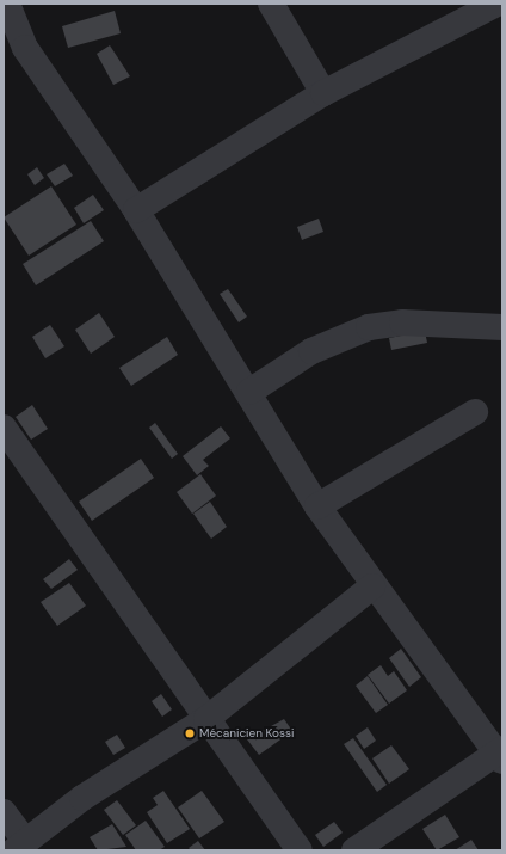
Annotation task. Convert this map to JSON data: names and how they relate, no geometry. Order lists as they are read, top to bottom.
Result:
{
  "places": ["Mécanicien Kossi"]
}
